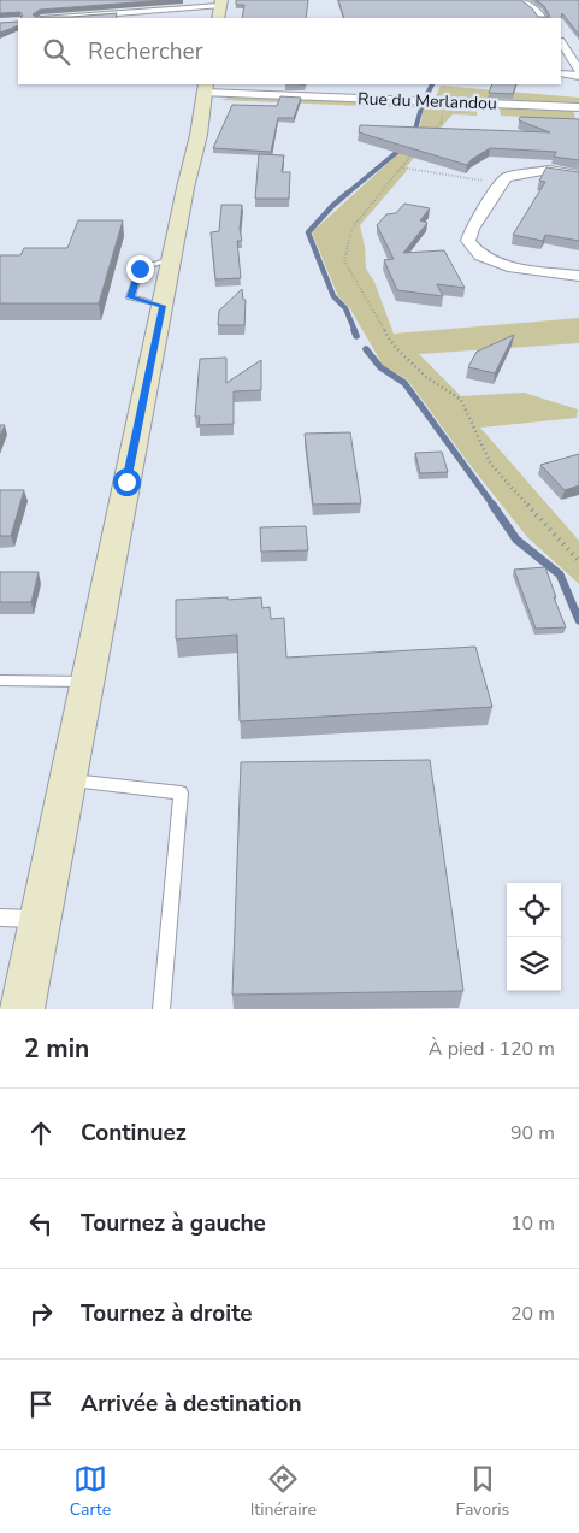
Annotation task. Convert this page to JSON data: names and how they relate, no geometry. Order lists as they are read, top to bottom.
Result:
{
  "streets": {
    "street": ["Rue du Merlandou"]
  },
  "page": {
    "search": "Rechercher",
    "heading": ["2 min", "À pied · 120 m"],
    "list": [
      ["Continuez", "90 m"],
      ["Tournez à gauche", "10 m"],
      ["Tournez à droite", "20 m"],
      "Arrivée à destination"
    ],
    "nav": ["Carte", "Itinéraire", "Favoris"]
  }
}
